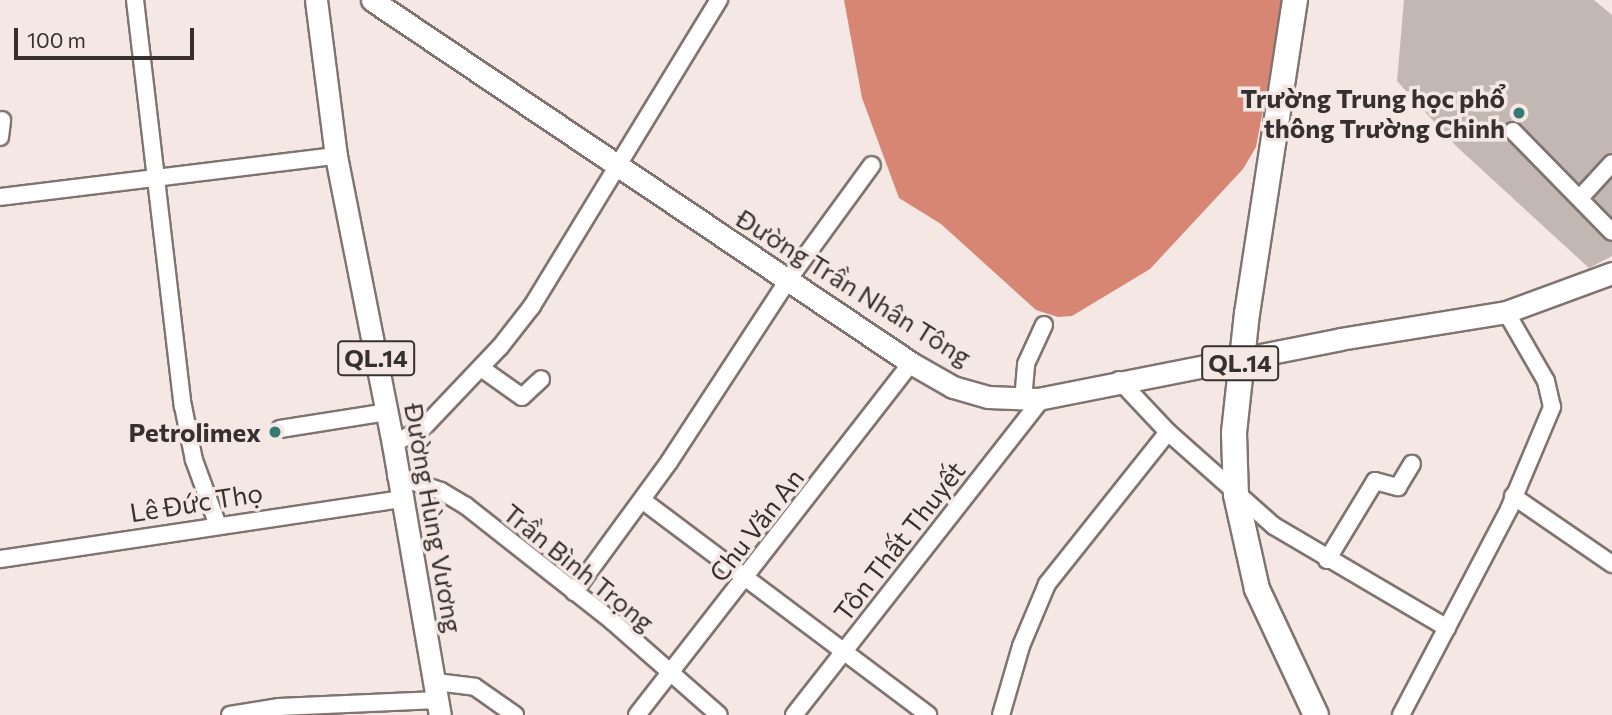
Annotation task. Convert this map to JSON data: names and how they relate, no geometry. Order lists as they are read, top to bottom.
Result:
{
  "streets": {
    "highway": ["QL.14"],
    "main road": ["Đường Trần Nhân Tông", "Đường Hùng Vương"],
    "street": [
      "Lê Đức Thọ",
      "Chu Văn An",
      "Tôn Thất Thuyết",
      "Trần Bình Trọng"
    ]
  },
  "crossings": [
    ["Đường Trần Nhân Tông", "QL.14"],
    ["Đường Trần Nhân Tông", "Chu Văn An"],
    ["Đường Trần Nhân Tông", "Tôn Thất Thuyết"],
    ["Lê Đức Thọ", "Đường Hùng Vương"],
    ["Đường Hùng Vương", "Trần Bình Trọng"],
    ["Chu Văn An", "Trần Bình Trọng"]
  ],
  "places": ["Trường Trung học phổ thông Trường Chinh", "Petrolimex"],
  "scale_bar": "100 m"
}
